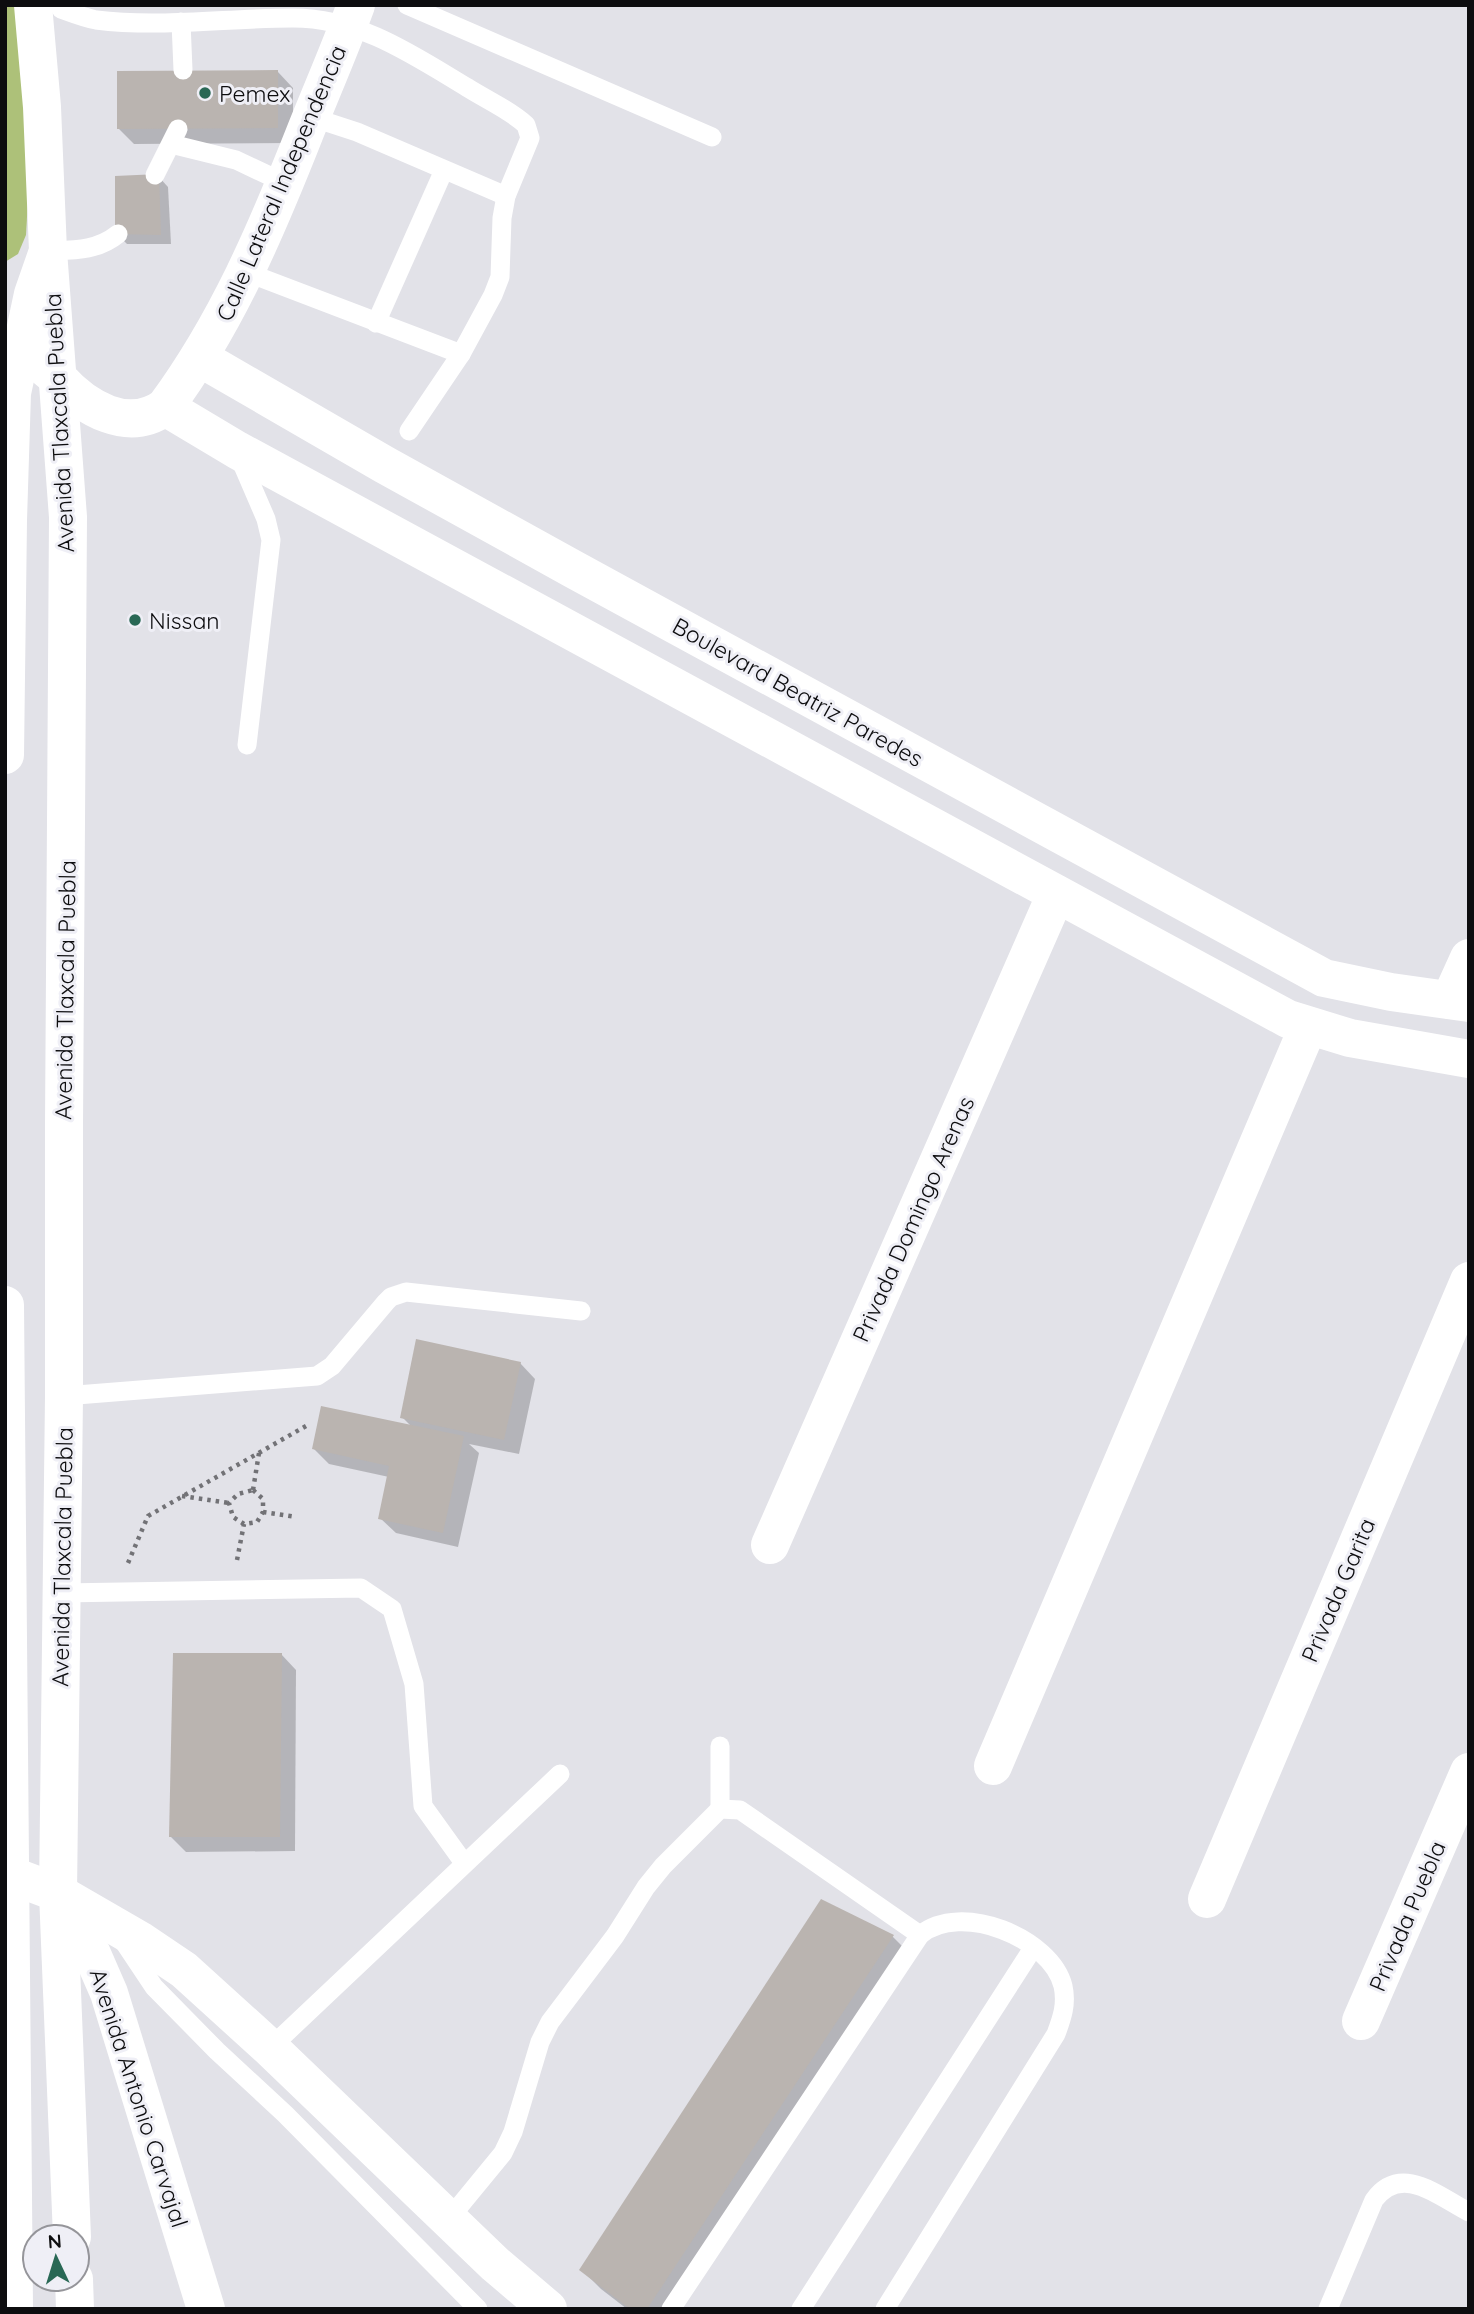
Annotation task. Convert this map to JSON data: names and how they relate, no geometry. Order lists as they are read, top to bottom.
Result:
{
  "streets": {
    "street": [
      "Calle Lateral Independencia",
      "Avenida Tlaxcala Puebla",
      "Boulevard Beatriz Paredes",
      "Privada Domingo Arenas",
      "Privada Garita",
      "Privada Puebla",
      "Avenida Antonio Carvajal"
    ]
  },
  "crossings": [
    ["Calle Lateral Independencia", "Boulevard Beatriz Paredes"],
    ["Avenida Tlaxcala Puebla", "Avenida Antonio Carvajal"]
  ],
  "places": ["Pemex", "Nissan"],
  "north": "top"
}
